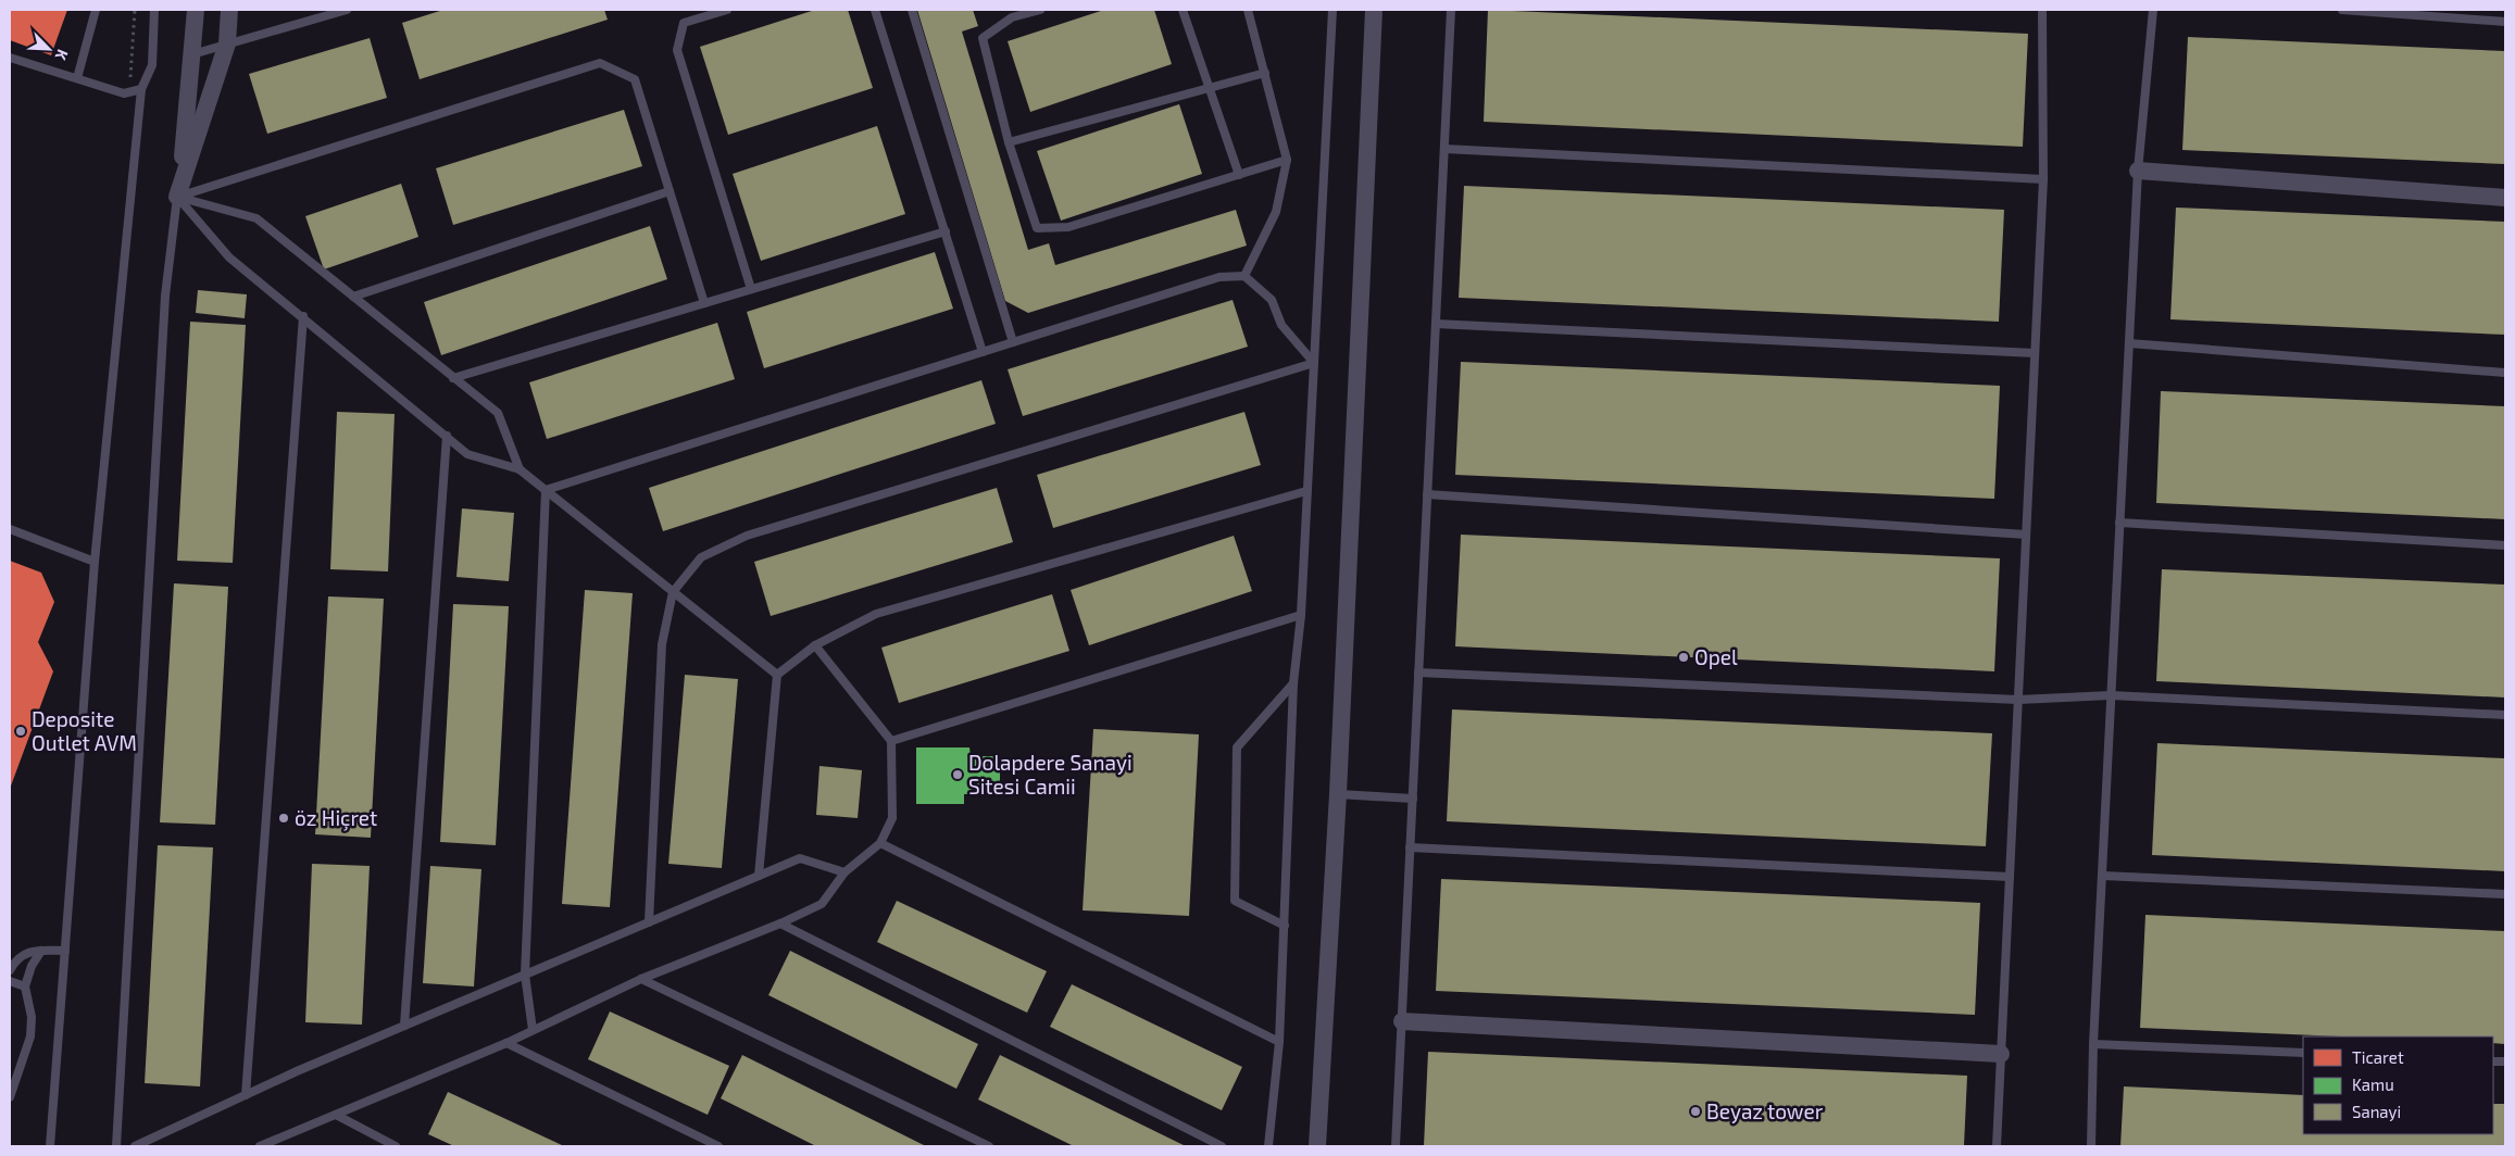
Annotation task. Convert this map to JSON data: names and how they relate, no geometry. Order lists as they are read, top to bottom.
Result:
{
  "places": [
    "Opel",
    "Deposite Outlet AVM",
    "Dolapdere Sanayi Sitesi Camii",
    "öz Hiçret",
    "Beyaz tower"
  ],
  "legend": ["Ticaret", "Kamu", "Sanayi"],
  "north": "bottom right"
}
